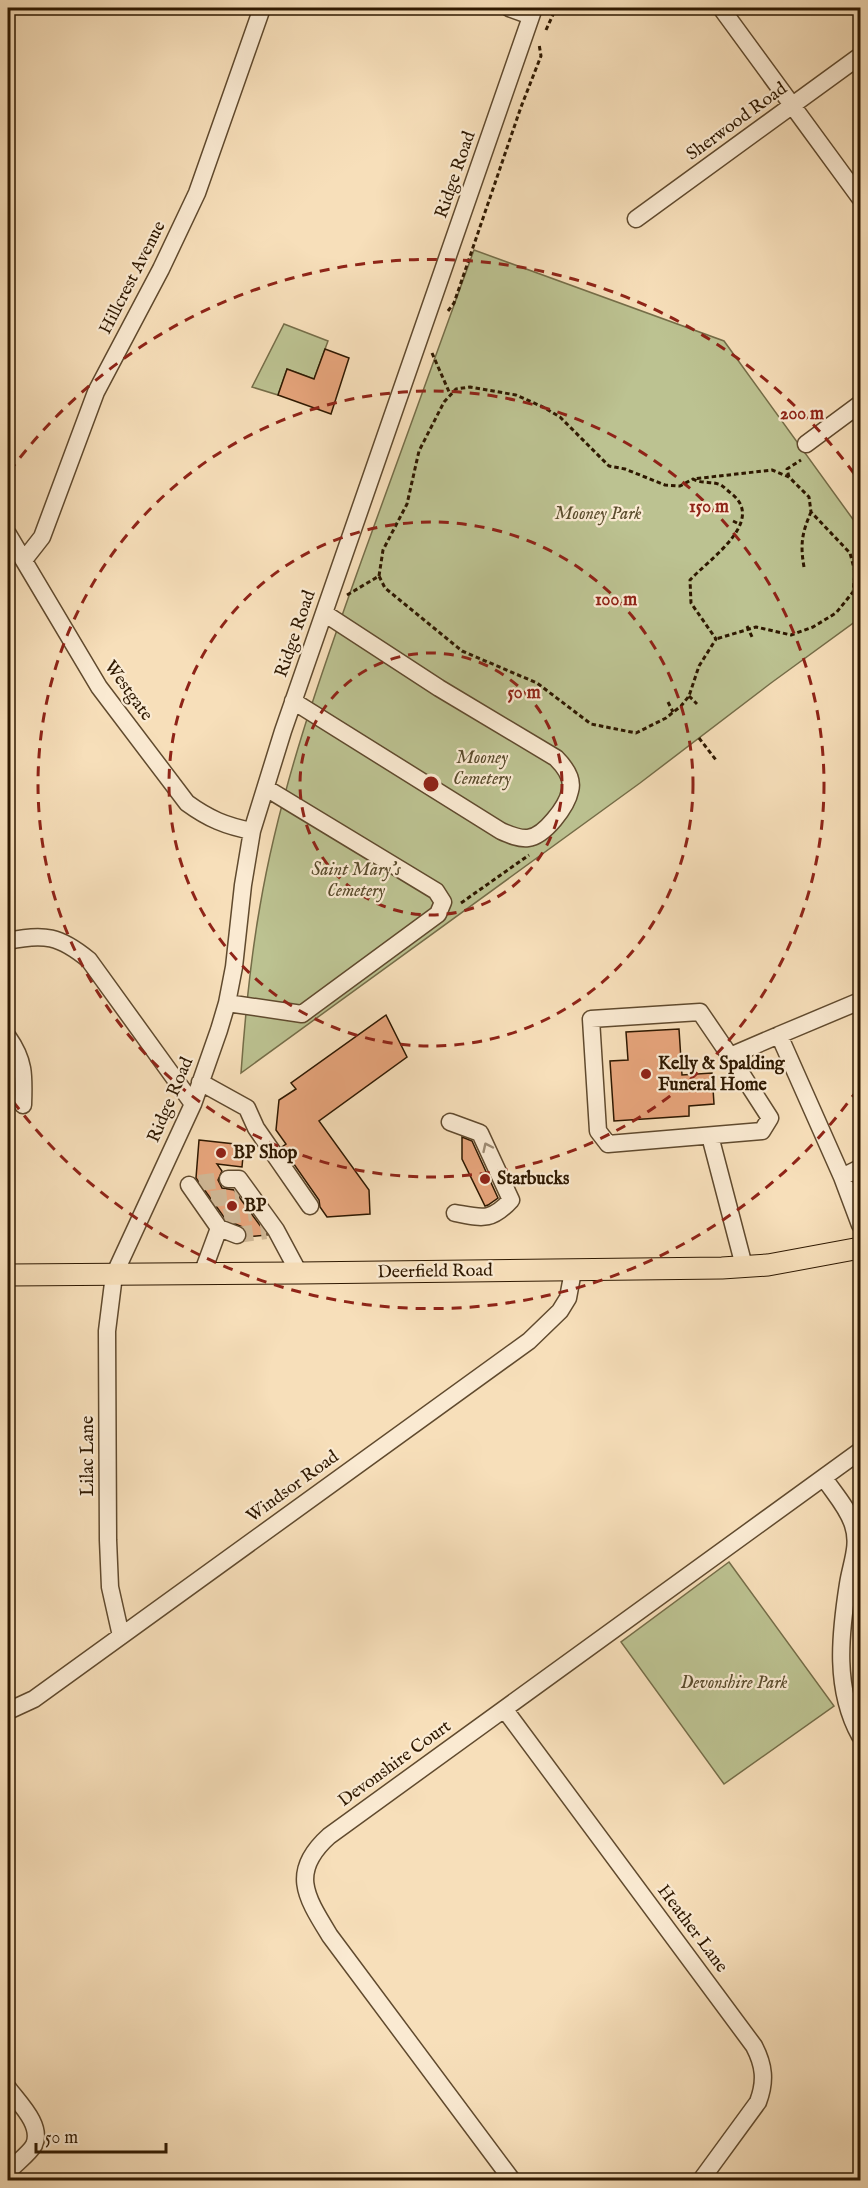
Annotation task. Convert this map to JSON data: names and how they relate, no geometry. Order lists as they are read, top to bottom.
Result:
{
  "streets": {
    "main road": ["Deerfield Road"],
    "street": [
      "Sherwood Road",
      "Ridge Road",
      "Hillcrest Avenue",
      "Westgate",
      "Lilac Lane",
      "Windsor Road",
      "Devonshire Court",
      "Heather Lane"
    ]
  },
  "crossings": [
    ["Ridge Road", "Westgate"],
    ["Ridge Road", "Deerfield Road"],
    ["Ridge Road", "Lilac Lane"],
    ["Hillcrest Avenue", "Westgate"],
    ["Deerfield Road", "Lilac Lane"],
    ["Deerfield Road", "Windsor Road"],
    ["Lilac Lane", "Windsor Road"],
    ["Devonshire Court", "Heather Lane"]
  ],
  "parks": [
    "Mooney Park",
    "Mooney Cemetery",
    "Saint Mary's Cemetery",
    "Devonshire Park"
  ],
  "places": [
    "Kelly & Spalding Funeral Home",
    "BP Shop",
    "Starbucks",
    "BP"
  ],
  "scale_bar": "50 m",
  "rings": [
    "200 m",
    "150 m",
    "100 m",
    "50 m"
  ]
}
